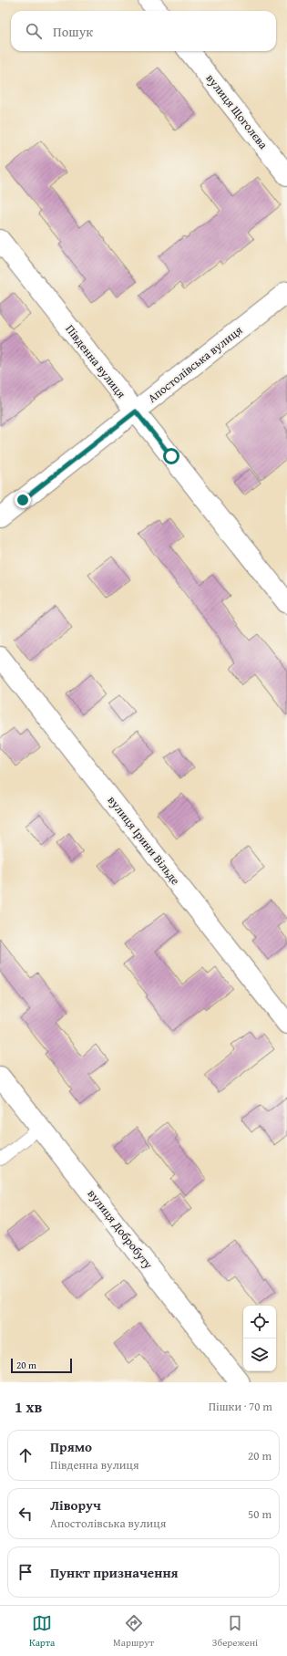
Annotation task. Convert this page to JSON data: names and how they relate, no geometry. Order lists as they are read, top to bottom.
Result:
{
  "streets": {
    "street": [
      "вулиця Щоголєва",
      "Південна вулиця",
      "Апостолівська вулиця",
      "вулиця Ірини Вільде",
      "вулиця Добробуту"
    ]
  },
  "crossings": [
    ["Південна вулиця", "Апостолівська вулиця"]
  ],
  "scale_bar": "20 m",
  "page": {
    "search": "Пошук",
    "scale": "20 m",
    "heading": ["1 хв", "Пішки · 70 m"],
    "list": [
      ["Прямо", "Південна вулиця", "20 m"],
      ["Ліворуч", "Апостолівська вулиця", "50 m"],
      "Пункт призначення"
    ],
    "nav": ["Карта", "Маршрут", "Збережені"]
  }
}
